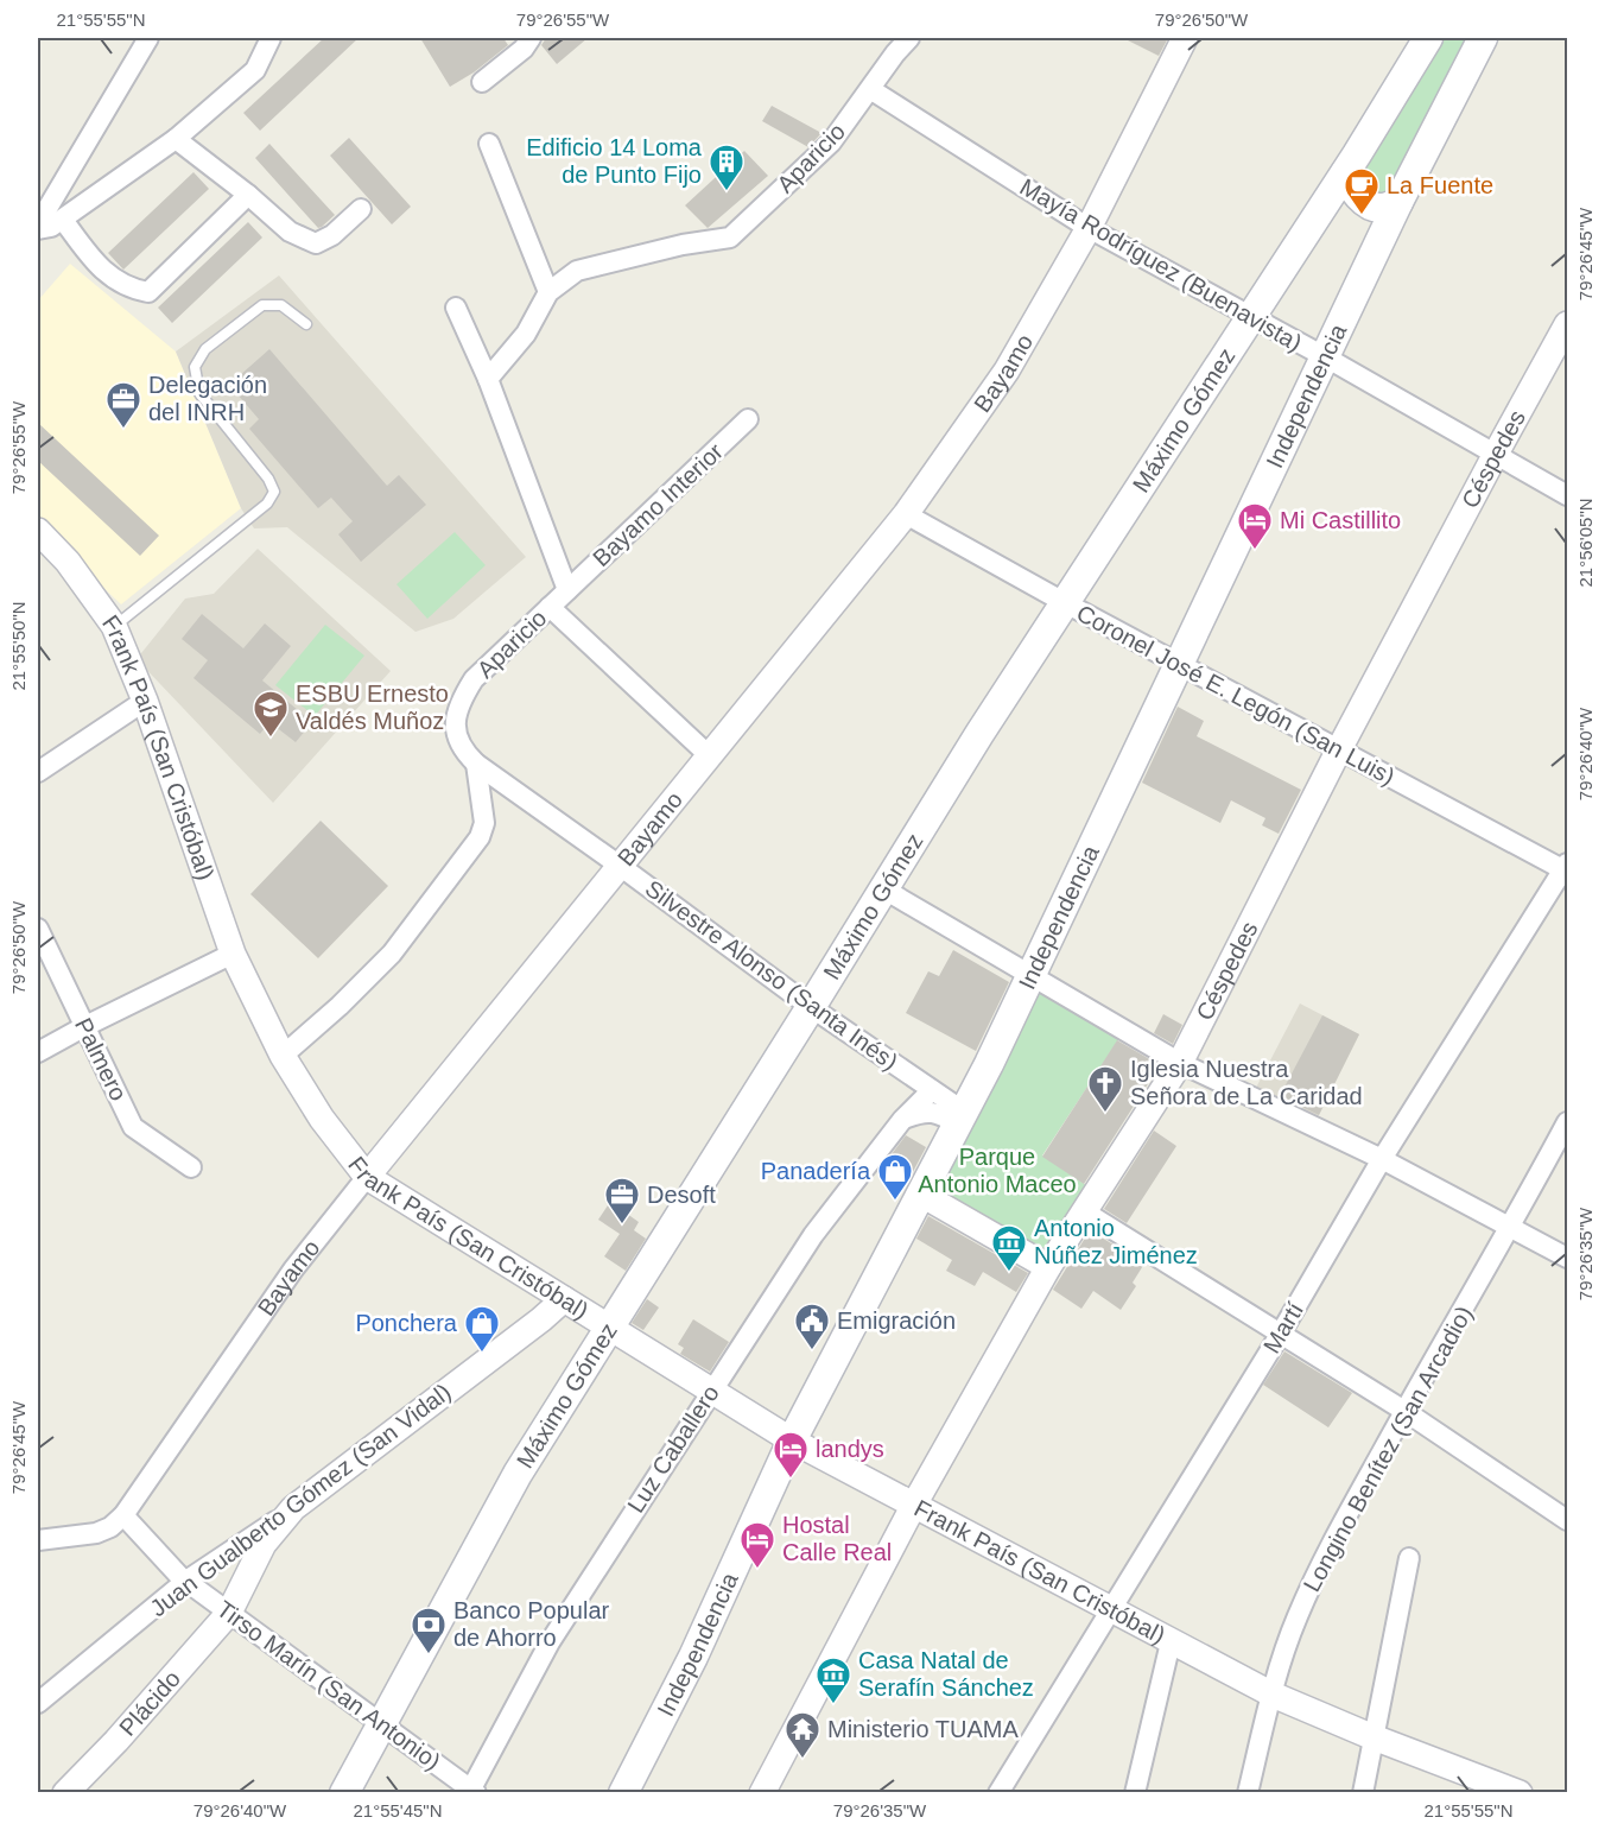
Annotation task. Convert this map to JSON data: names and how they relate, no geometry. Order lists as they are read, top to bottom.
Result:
{
  "streets": {
    "main road": ["Independencia", "Máximo Gómez"],
    "street": [
      "Aparicio",
      "Mayía Rodríguez (Buenavista)",
      "Bayamo",
      "Céspedes",
      "Bayamo Interior",
      "Coronel José E. Legón (San Luis)",
      "Frank País (San Cristóbal)",
      "Silvestre Alonso (Santa Inés)",
      "Palmero",
      "Martí",
      "Luz Caballero",
      "Longino Benítez (San Arcadio)",
      "Juan Gualberto Gómez (San Vidal)",
      "Tirso Marín (San Antonio)",
      "Plácido"
    ]
  },
  "crossings": [
    ["Aparicio", "Mayía Rodríguez (Buenavista)"],
    ["Aparicio", "Bayamo Interior"],
    ["Aparicio", "Frank País (San Cristóbal)"],
    ["Aparicio", "Silvestre Alonso (Santa Inés)"],
    ["Mayía Rodríguez (Buenavista)", "Bayamo"],
    ["Mayía Rodríguez (Buenavista)", "Independencia"],
    ["Mayía Rodríguez (Buenavista)", "Máximo Gómez"],
    ["Mayía Rodríguez (Buenavista)", "Céspedes"],
    ["Bayamo", "Coronel José E. Legón (San Luis)"],
    ["Bayamo", "Frank País (San Cristóbal)"],
    ["Bayamo", "Silvestre Alonso (Santa Inés)"],
    ["Bayamo", "Tirso Marín (San Antonio)"],
    ["Independencia", "Coronel José E. Legón (San Luis)"],
    ["Independencia", "Frank País (San Cristóbal)"],
    ["Independencia", "Silvestre Alonso (Santa Inés)"],
    ["Máximo Gómez", "Coronel José E. Legón (San Luis)"],
    ["Máximo Gómez", "Frank País (San Cristóbal)"],
    ["Máximo Gómez", "Silvestre Alonso (Santa Inés)"],
    ["Máximo Gómez", "Tirso Marín (San Antonio)"],
    ["Céspedes", "Coronel José E. Legón (San Luis)"],
    ["Céspedes", "Frank País (San Cristóbal)"],
    ["Coronel José E. Legón (San Luis)", "Martí"],
    ["Frank País (San Cristóbal)", "Martí"],
    ["Frank País (San Cristóbal)", "Luz Caballero"],
    ["Frank País (San Cristóbal)", "Longino Benítez (San Arcadio)"],
    ["Frank País (San Cristóbal)", "Juan Gualberto Gómez (San Vidal)"],
    ["Silvestre Alonso (Santa Inés)", "Luz Caballero"],
    ["Luz Caballero", "Tirso Marín (San Antonio)"],
    ["Juan Gualberto Gómez (San Vidal)", "Tirso Marín (San Antonio)"],
    ["Juan Gualberto Gómez (San Vidal)", "Plácido"],
    ["Tirso Marín (San Antonio)", "Plácido"]
  ],
  "parks": ["Parque Antonio Maceo"],
  "places": {
    "building": ["Edificio 14 Loma de Punto Fijo"],
    "cafe": ["La Fuente"],
    "office": ["Delegación del INRH", "Desoft"],
    "hotel": ["Mi Castillito", "landys", "Hostal Calle Real"],
    "school or university": ["ESBU Ernesto Valdés Muñoz"],
    "church": ["Iglesia Nuestra Señora de La Caridad"],
    "shop": ["Panadería", "Ponchera"],
    "museum": ["Antonio Núñez Jiménez", "Casa Natal de Serafín Sánchez"],
    "public building": ["Emigración"],
    "bank": ["Banco Popular de Ahorro"],
    "temple": ["Ministerio TUAMA"]
  },
  "coordinates": [
    "21°55'55\"N",
    "79°26'55\"W",
    "79°26'50\"W",
    "79°26'45\"W",
    "21°56'05\"N",
    "21°55'50\"N",
    "79°26'40\"W",
    "79°26'35\"W",
    "21°55'45\"N"
  ]
}
